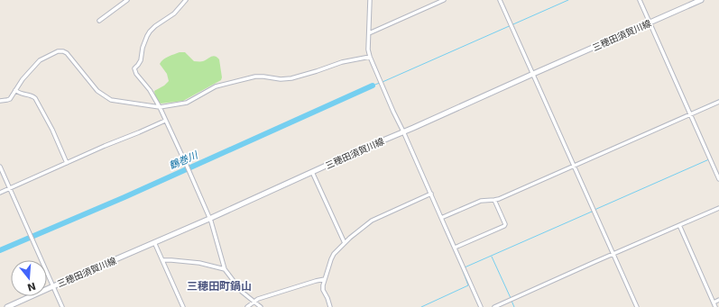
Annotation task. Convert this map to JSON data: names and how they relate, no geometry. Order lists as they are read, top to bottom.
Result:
{
  "streets": {
    "main road": ["三穂田須賀川線"]
  },
  "districts": ["三穂田町鍋山"],
  "water": ["鶴巻川"],
  "north": "bottom"
}
